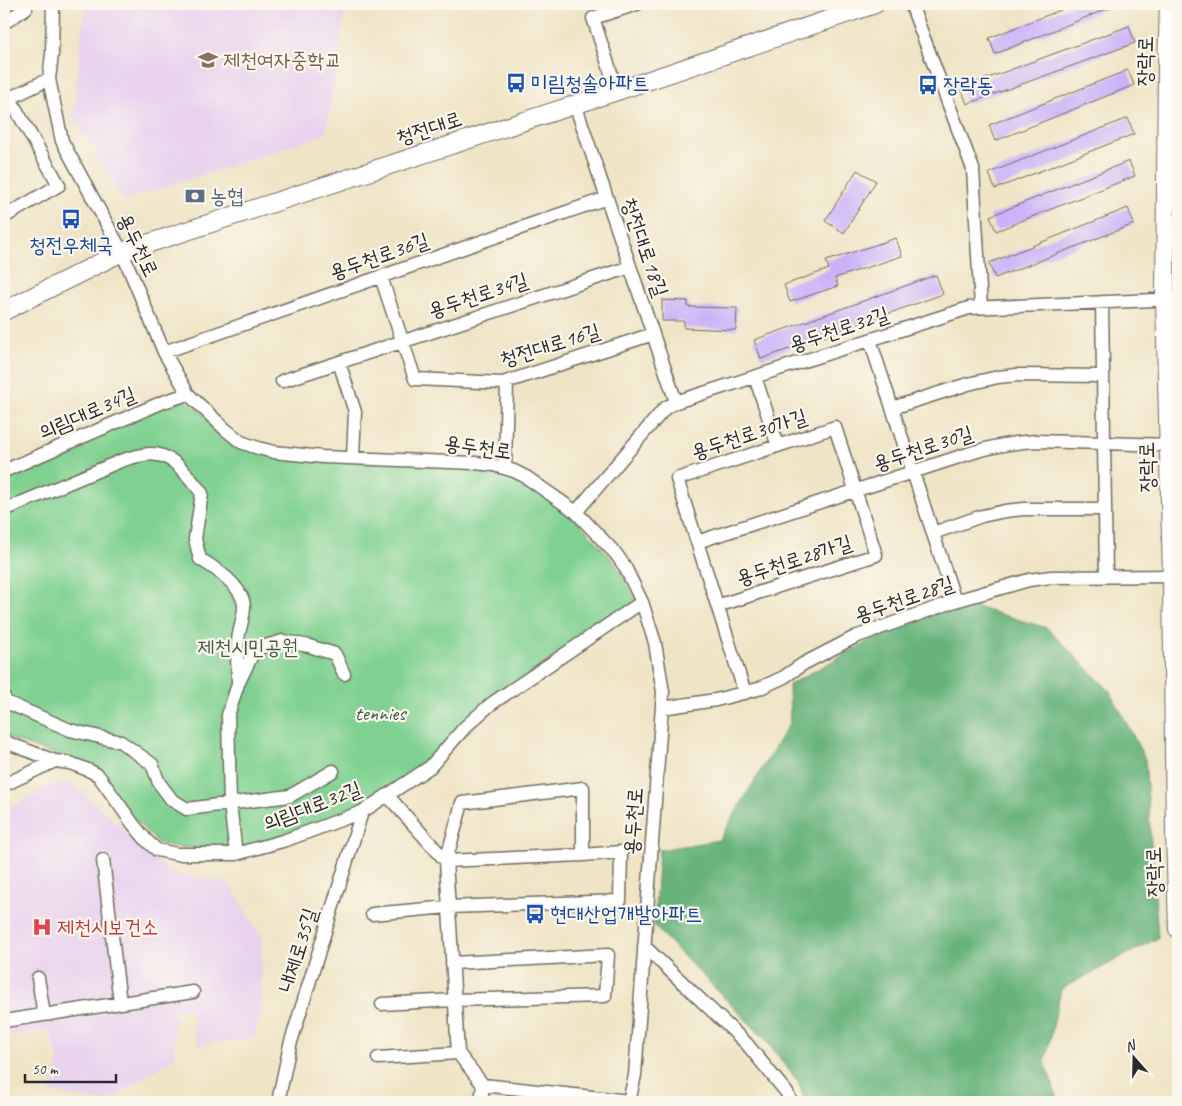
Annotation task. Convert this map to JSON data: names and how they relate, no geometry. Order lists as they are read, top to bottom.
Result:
{
  "streets": {
    "street": [
      "장락로",
      "청전대로",
      "용두천로",
      "청전대로18길",
      "용두천로36길",
      "용두천로34길",
      "용두천로32길",
      "청전대로16길",
      "의림대로34길",
      "용두천로30가길",
      "용두천로30길",
      "용두천로28가길",
      "용두천로28길",
      "의림대로32길",
      "내제로35길"
    ]
  },
  "crossings": [
    ["장락로", "용두천로32길"],
    ["장락로", "용두천로30길"],
    ["장락로", "용두천로28길"],
    ["청전대로", "용두천로"],
    ["청전대로", "청전대로18길"],
    ["용두천로", "용두천로36길"],
    ["용두천로", "용두천로32길"],
    ["용두천로", "의림대로34길"],
    ["용두천로", "용두천로28길"],
    ["용두천로", "의림대로32길"],
    ["청전대로18길", "용두천로36길"],
    ["청전대로18길", "용두천로34길"],
    ["청전대로18길", "용두천로32길"],
    ["청전대로18길", "청전대로16길"],
    ["용두천로36길", "청전대로16길"],
    ["용두천로34길", "청전대로16길"],
    ["용두천로30가길", "용두천로30길"],
    ["용두천로30가길", "용두천로28가길"],
    ["용두천로30길", "용두천로28가길"],
    ["용두천로28가길", "용두천로28길"],
    ["의림대로32길", "내제로35길"]
  ],
  "parks": ["제천시민공원", "tennies"],
  "places": {
    "school or university": ["제천여자중학교"],
    "bus stop": [
      "미림청솔아파트",
      "장락동",
      "청전우체국",
      "현대산업개발아파트"
    ],
    "bank": ["농협"],
    "hospital": ["제천시보건소"]
  },
  "scale_bar": "50 m",
  "north": "top"
}
